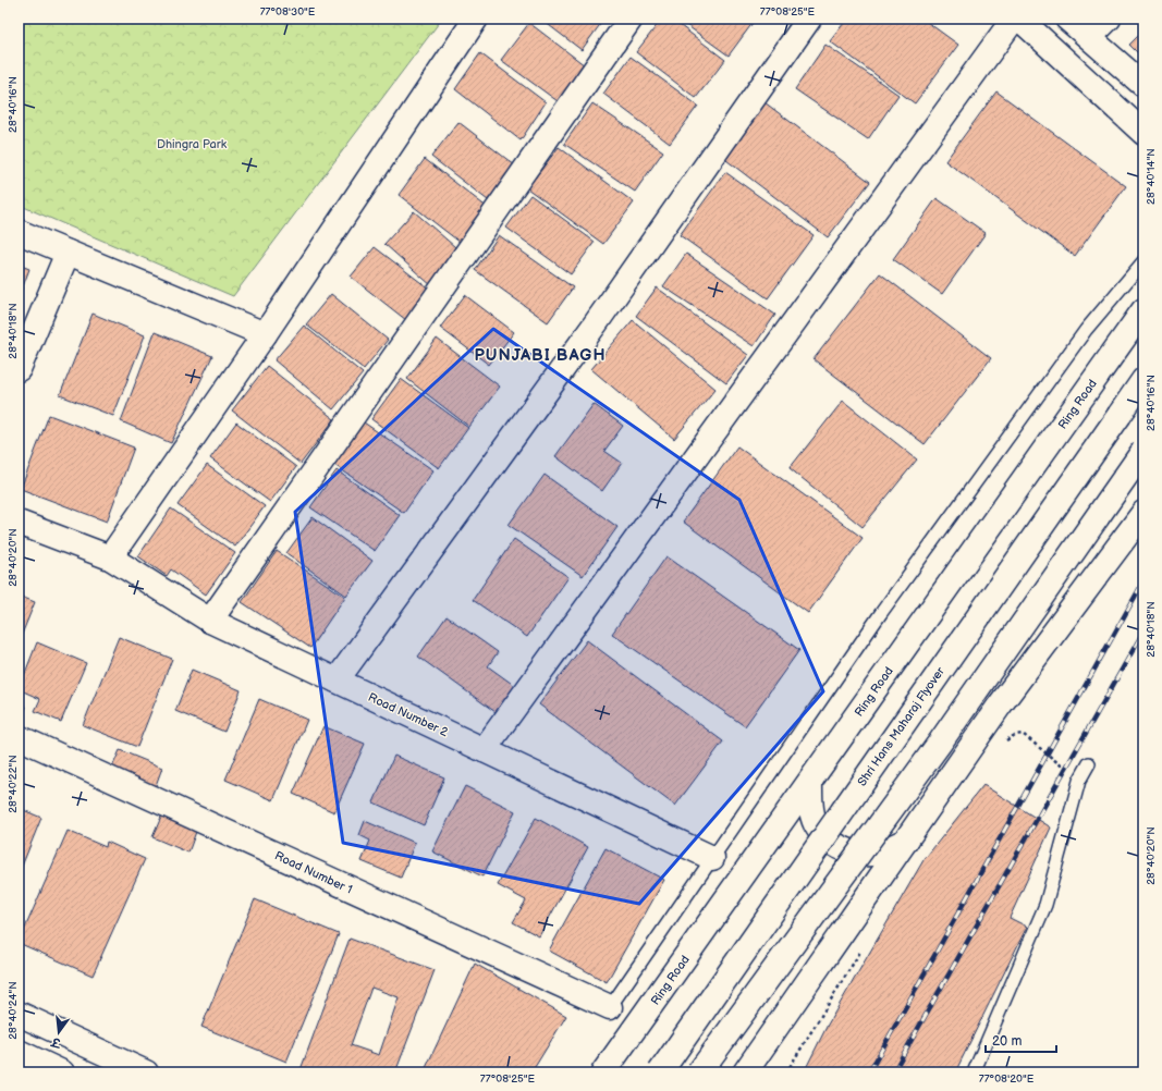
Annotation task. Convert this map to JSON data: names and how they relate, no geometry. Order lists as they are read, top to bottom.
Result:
{
  "streets": {
    "street": [
      "Ring Road",
      "Road Number 2",
      "Shri Hans Maharaj Flyover",
      "Road Number 1"
    ]
  },
  "districts": ["PUNJABI BAGH"],
  "parks": ["Dhingra Park"],
  "scale_bar": "20 m",
  "north": "bottom",
  "coordinates": [
    "77°08'30\"E",
    "77°08'25\"E",
    "28°40'16\"N",
    "28°40'14\"N",
    "28°40'18\"N",
    "28°40'20\"N",
    "28°40'22\"N",
    "28°40'24\"N",
    "77°08'20\"E"
  ]
}
